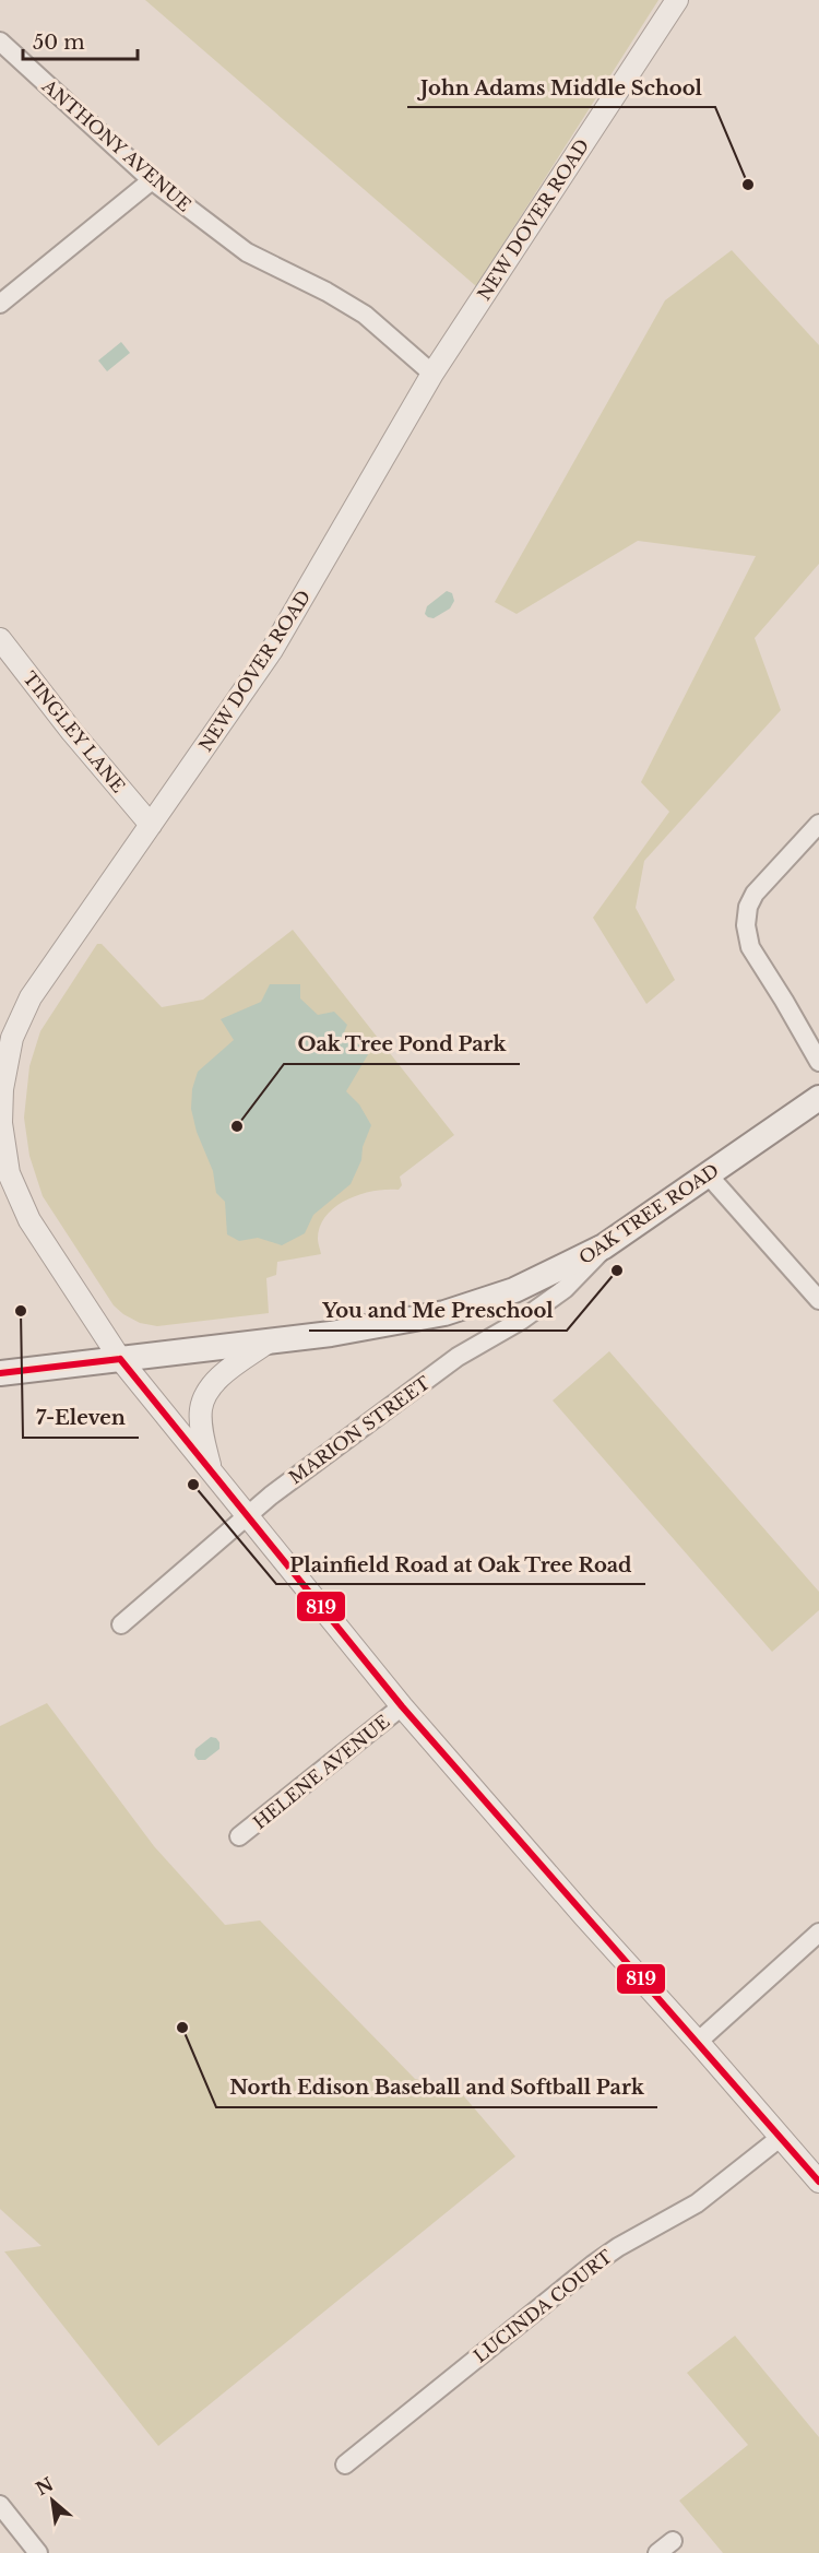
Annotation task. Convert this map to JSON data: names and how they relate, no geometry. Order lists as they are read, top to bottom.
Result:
{
  "streets": {
    "main road": ["OAK TREE ROAD"],
    "street": [
      "ANTHONY AVENUE",
      "NEW DOVER ROAD",
      "TINGLEY LANE",
      "MARION STREET",
      "HELENE AVENUE",
      "LUCINDA COURT"
    ]
  },
  "crossings": [
    ["ANTHONY AVENUE", "NEW DOVER ROAD"],
    ["NEW DOVER ROAD", "TINGLEY LANE"],
    ["NEW DOVER ROAD", "OAK TREE ROAD"],
    ["NEW DOVER ROAD", "MARION STREET"],
    ["NEW DOVER ROAD", "HELENE AVENUE"],
    ["NEW DOVER ROAD", "LUCINDA COURT"],
    ["OAK TREE ROAD", "MARION STREET"]
  ],
  "places": [
    "John Adams Middle School",
    "Oak Tree Pond Park",
    "You and Me Preschool",
    "7-Eleven",
    "Plainfield Road at Oak Tree Road",
    "North Edison Baseball and Softball Park"
  ],
  "lines": ["transit line 819"],
  "scale_bar": "50 m",
  "north": "top left"
}
